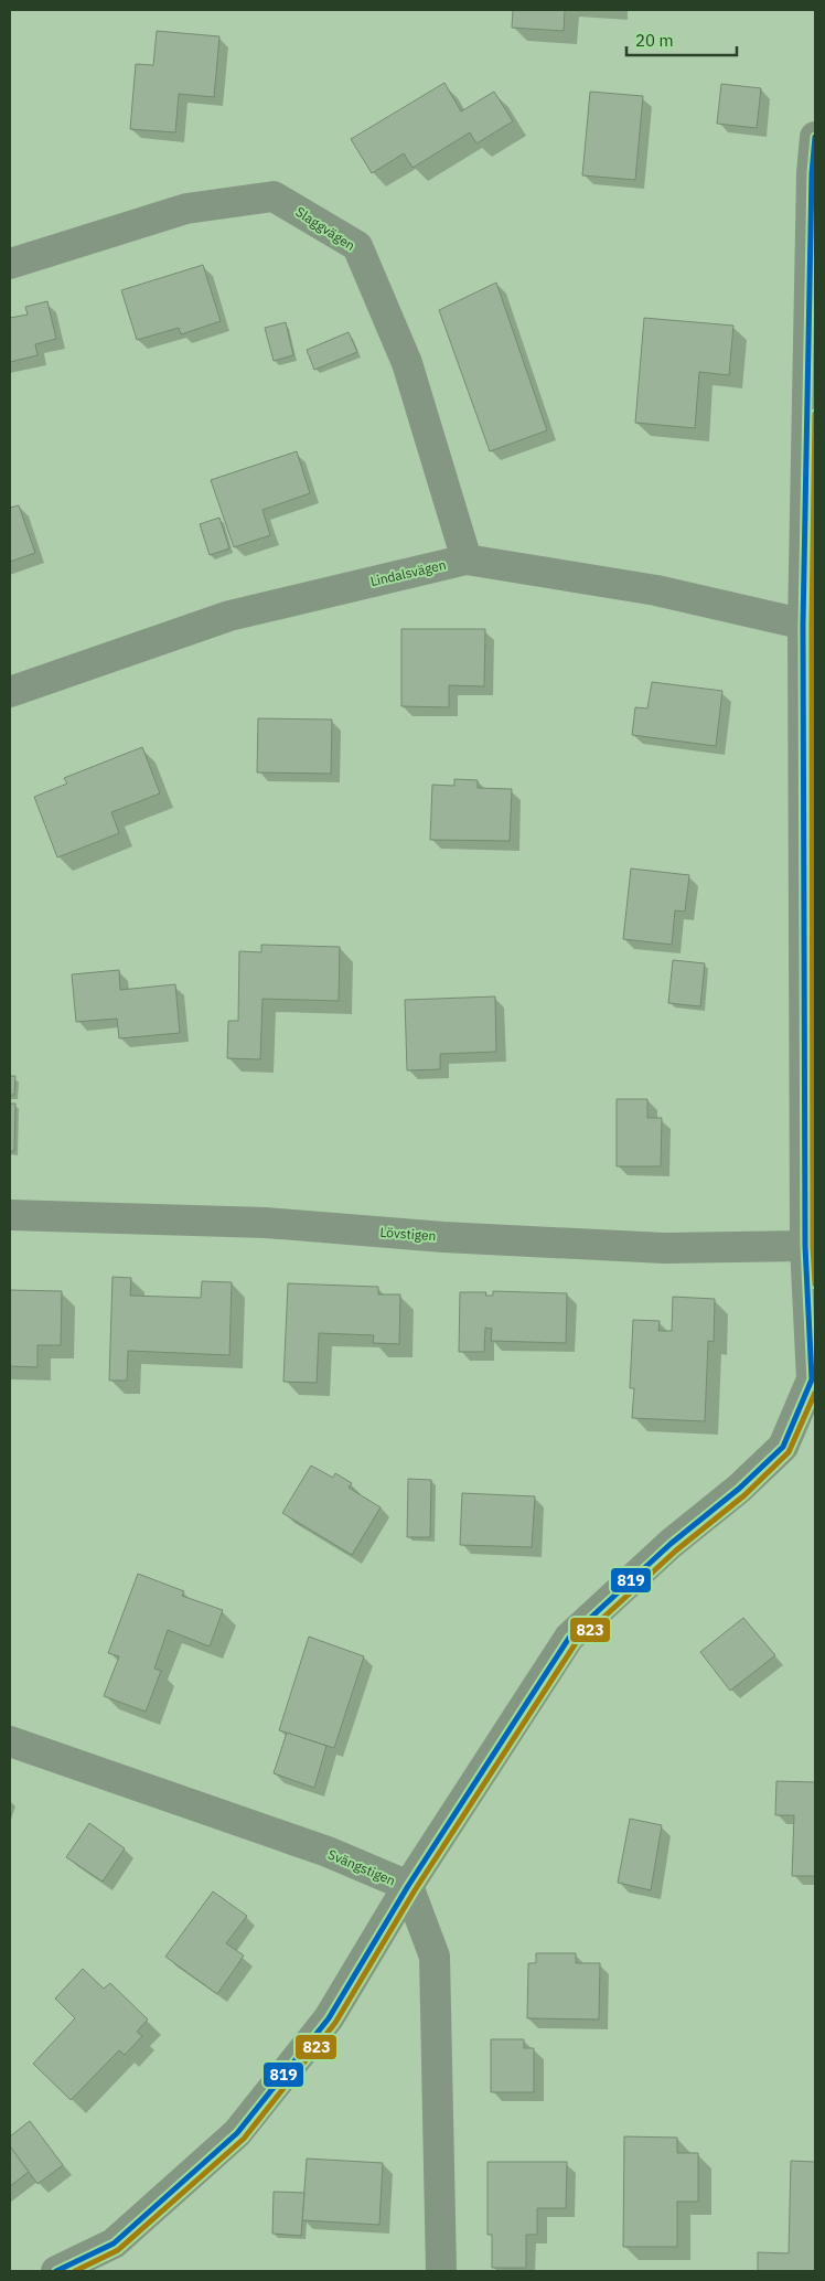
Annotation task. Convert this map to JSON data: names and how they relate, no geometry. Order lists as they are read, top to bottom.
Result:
{
  "streets": {
    "street": [
      "Slaggvägen",
      "Lindalsvägen",
      "Lövstigen",
      "Svängstigen"
    ]
  },
  "crossings": [
    ["Slaggvägen", "Lindalsvägen"]
  ],
  "lines": ["transit line 819", "transit line 823"],
  "scale_bar": "20 m"
}
